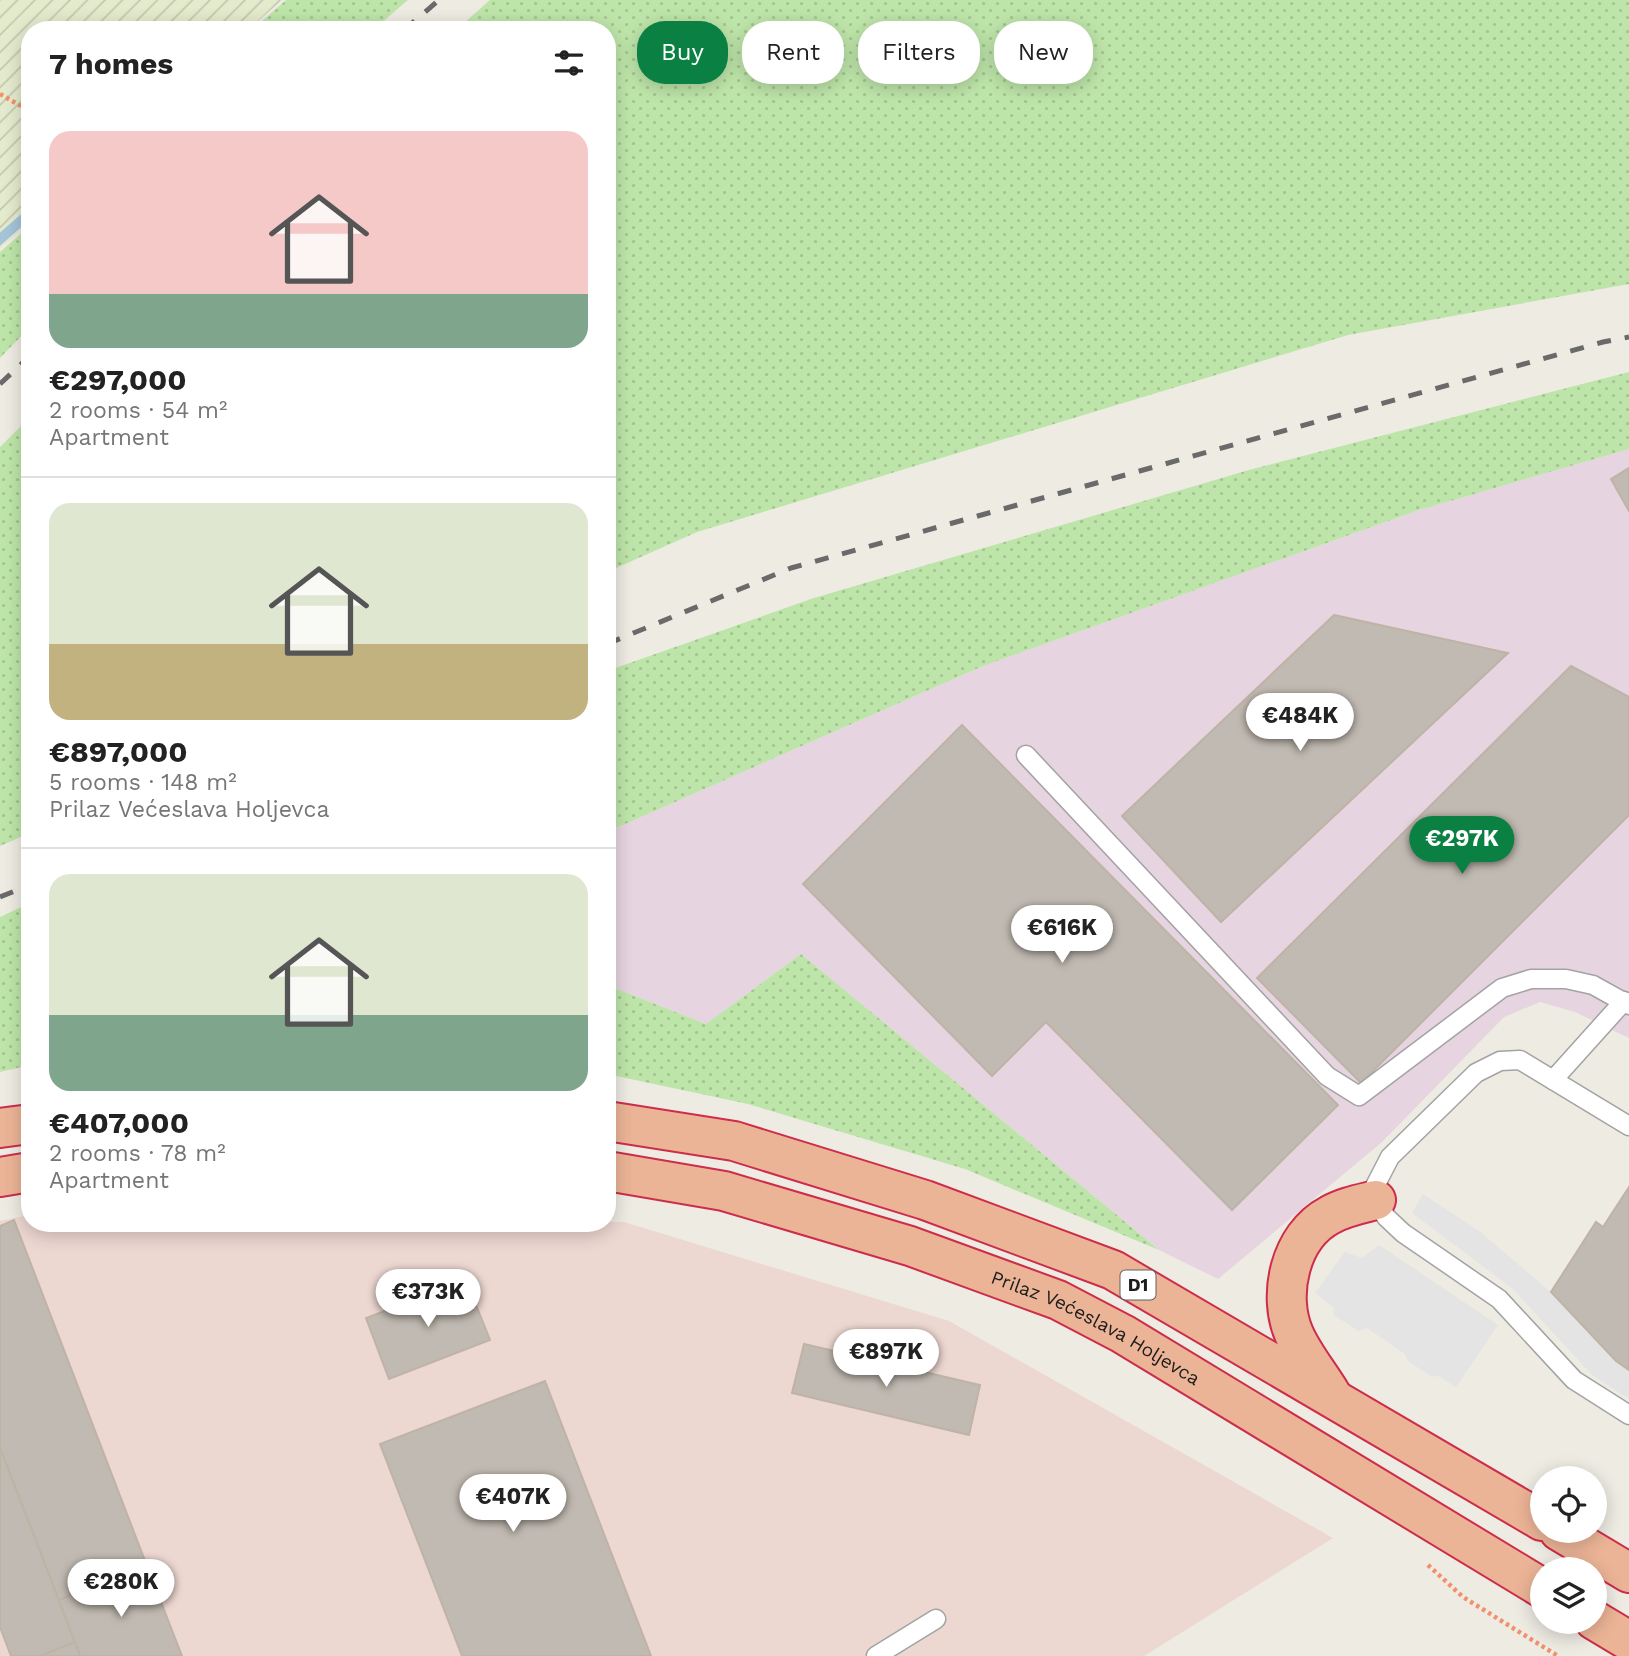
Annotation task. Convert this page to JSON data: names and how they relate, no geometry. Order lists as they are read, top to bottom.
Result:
{
  "streets": {
    "highway": ["D1", "Prilaz Većeslava Holjevca"]
  },
  "page": {
    "chip": [
      "Buy",
      "Rent",
      "Filters",
      "New"
    ],
    "heading": "7 homes",
    "list": [
      {
        "name": "€297,000",
        "note": "2 rooms · 54 m² · Apartment"
      },
      {
        "name": "€897,000",
        "note": "5 rooms · 148 m² · Prilaz Većeslava Holjevca"
      },
      {
        "name": "€407,000",
        "note": "2 rooms · 78 m² · Apartment"
      }
    ],
    "price": [
      "€484K",
      "€297K",
      "€616K",
      "€373K",
      "€897K",
      "€407K",
      "€280K"
    ]
  }
}
